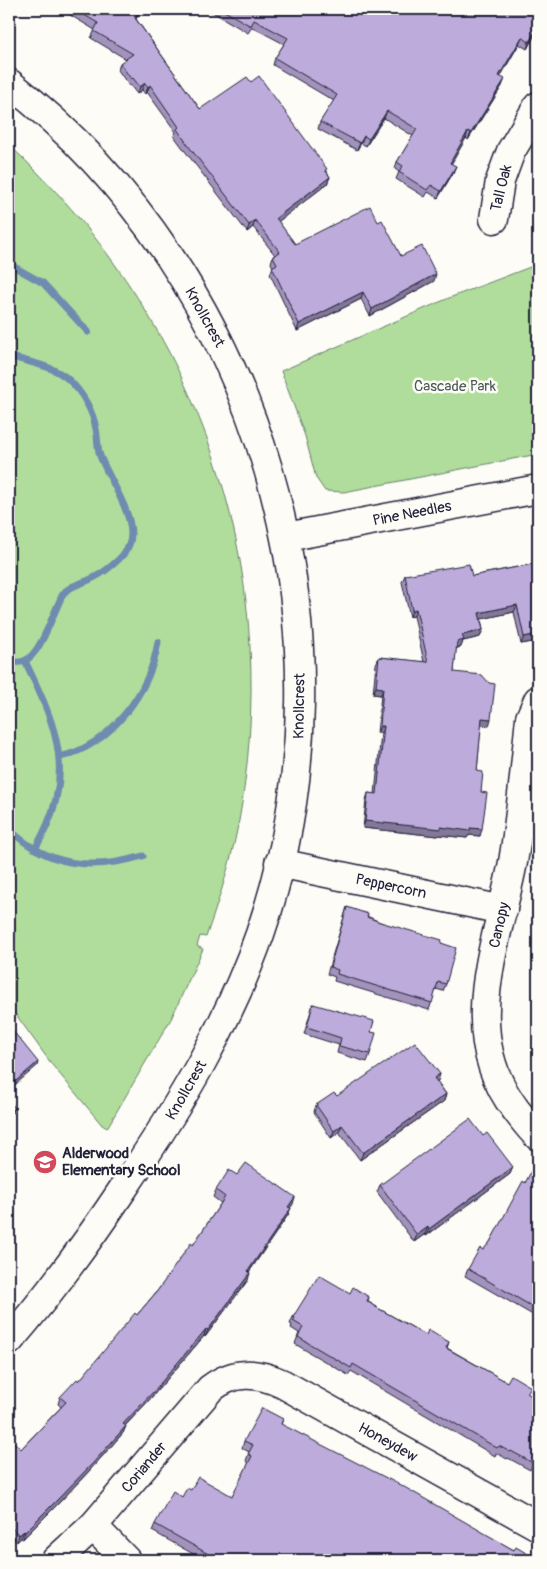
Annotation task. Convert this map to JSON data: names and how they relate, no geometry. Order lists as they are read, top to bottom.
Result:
{
  "streets": {
    "street": [
      "Tall Oak",
      "Knollcrest",
      "Pine Needles",
      "Peppercorn",
      "Canopy",
      "Honeydew",
      "Coriander"
    ]
  },
  "crossings": [
    ["Knollcrest", "Pine Needles"],
    ["Knollcrest", "Peppercorn"],
    ["Peppercorn", "Canopy"],
    ["Honeydew", "Coriander"]
  ],
  "parks": ["Cascade Park"],
  "places": {
    "school or university": ["Alderwood Elementary School"]
  }
}
